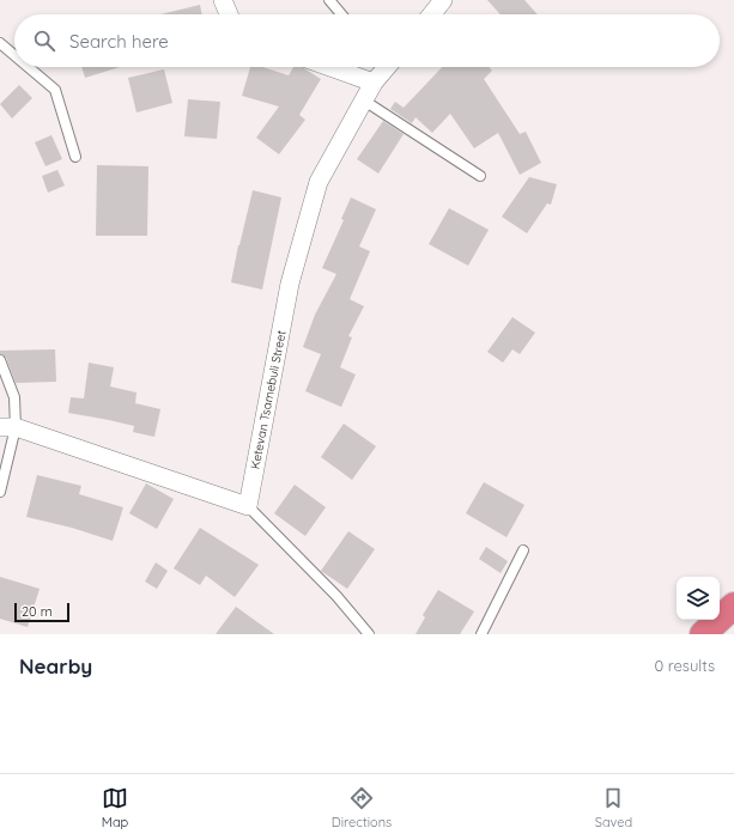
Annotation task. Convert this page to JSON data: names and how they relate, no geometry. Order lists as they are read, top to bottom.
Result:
{
  "streets": {
    "street": ["Ketevan Tsamebuli Street"]
  },
  "scale_bar": "20 m",
  "page": {
    "search": "Search here",
    "scale": "20 m",
    "heading": ["Nearby", "0 results"],
    "nav": ["Map", "Directions", "Saved"]
  }
}
